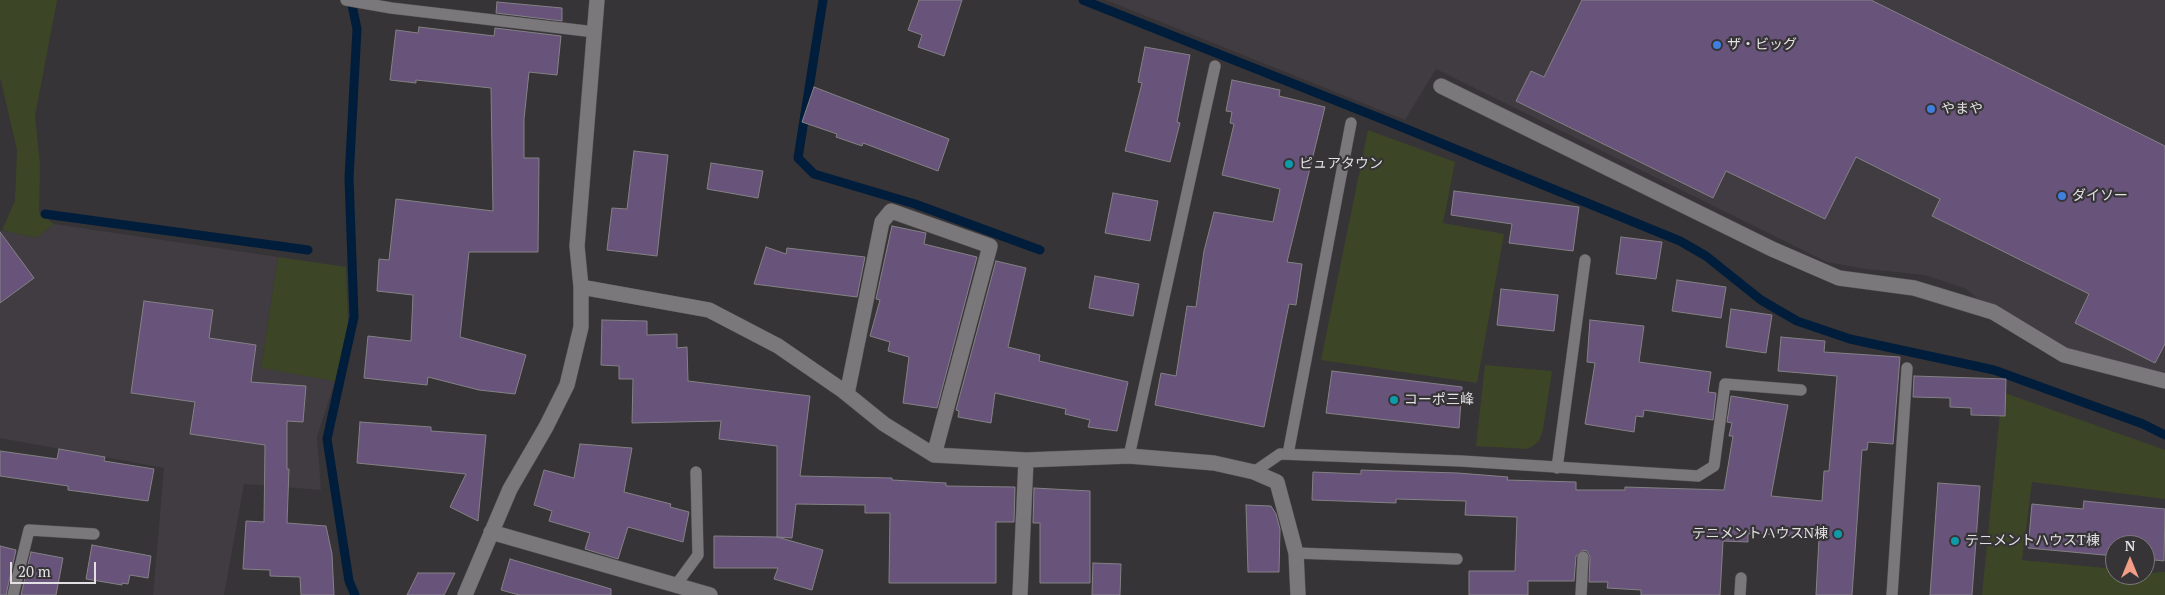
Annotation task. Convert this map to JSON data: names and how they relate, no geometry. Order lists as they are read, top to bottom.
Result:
{
  "places": [
    "ザ・ビッグ",
    "やまや",
    "ピュアタウン",
    "ダイソー",
    "コーポ三峰",
    "テニメントハウスN棟",
    "テニメントハウスT棟"
  ],
  "scale_bar": "20 m",
  "north": "top"
}
